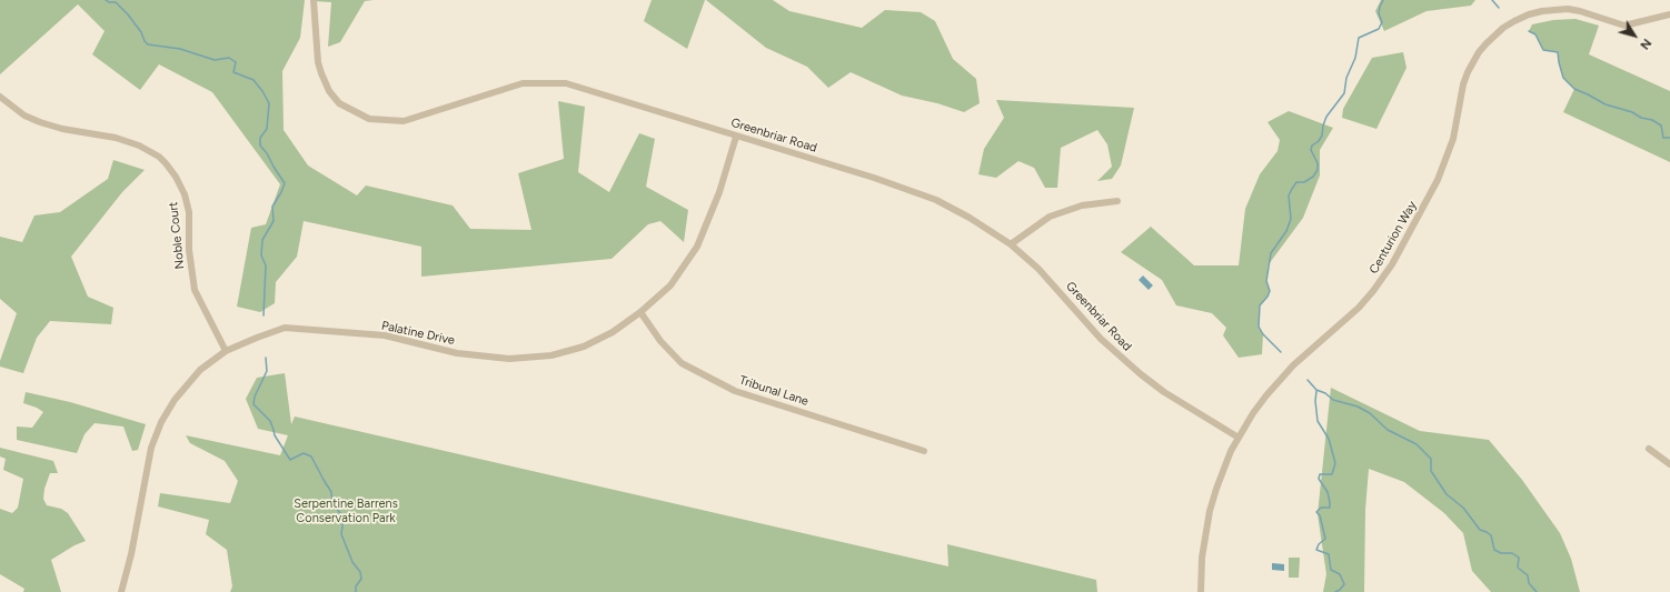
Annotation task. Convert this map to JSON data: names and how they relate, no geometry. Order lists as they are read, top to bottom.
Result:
{
  "streets": {
    "street": [
      "Greenbriar Road",
      "Noble Court",
      "Centurion Way",
      "Palatine Drive",
      "Tribunal Lane"
    ]
  },
  "crossings": [
    ["Greenbriar Road", "Centurion Way"],
    ["Greenbriar Road", "Palatine Drive"],
    ["Noble Court", "Palatine Drive"],
    ["Palatine Drive", "Tribunal Lane"]
  ],
  "parks": ["Serpentine Barrens Conservation Park"],
  "north": "bottom right"
}
